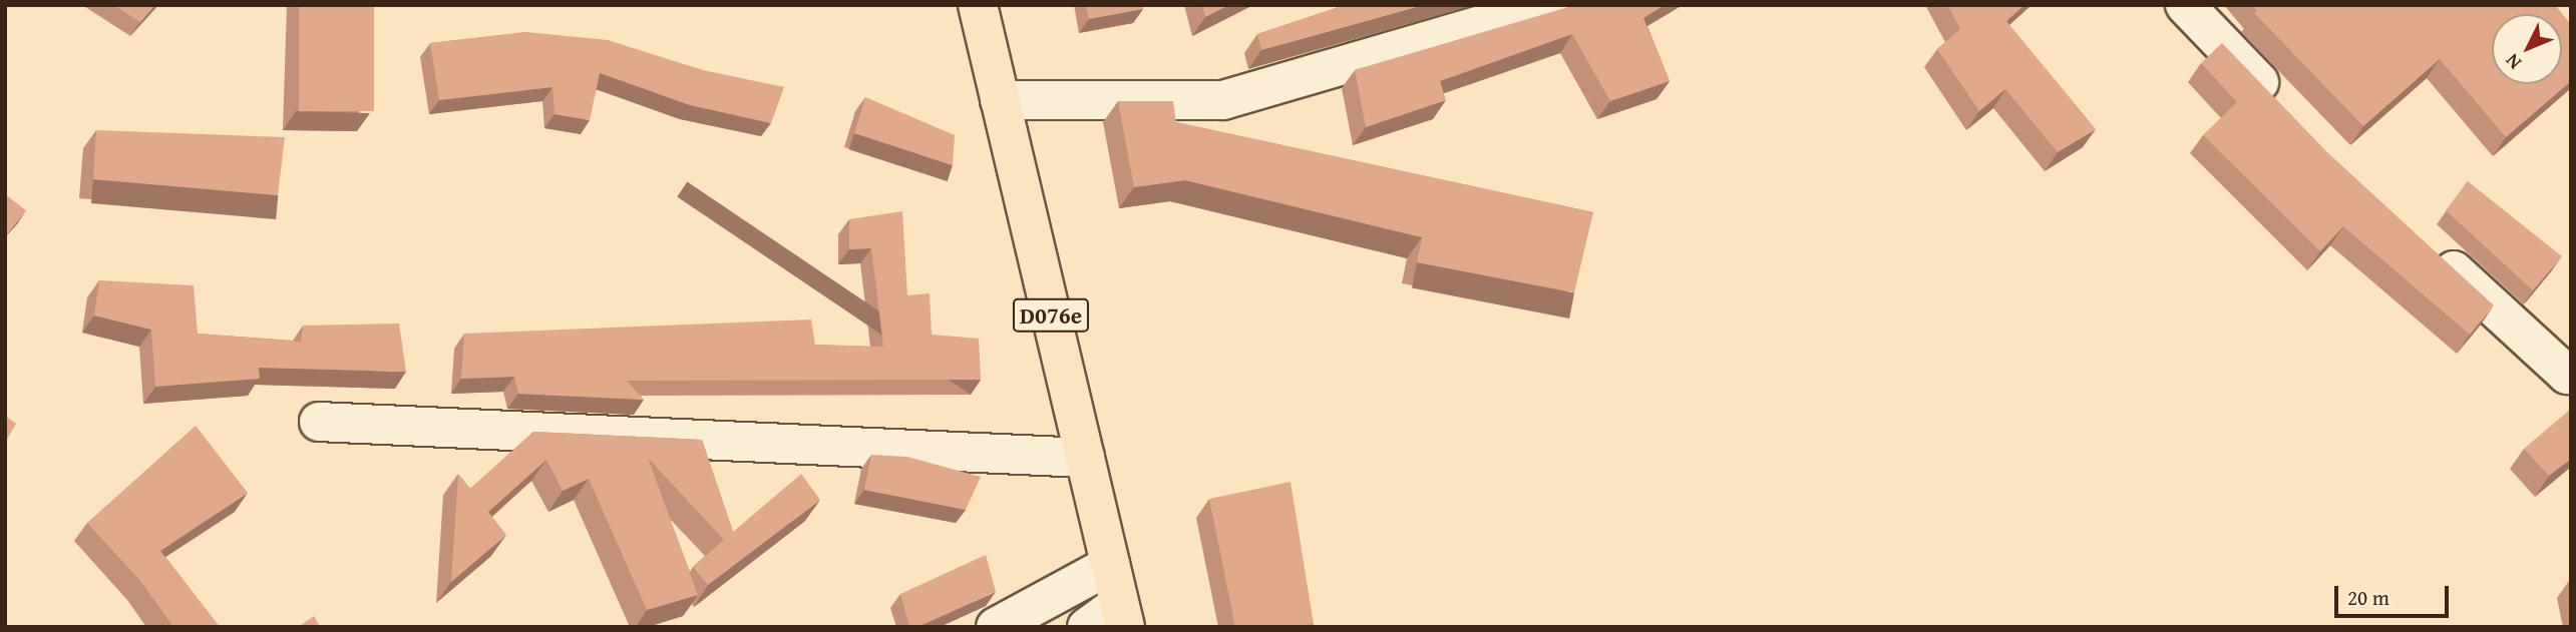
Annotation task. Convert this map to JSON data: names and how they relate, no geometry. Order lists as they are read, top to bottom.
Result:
{
  "streets": {
    "main road": ["D076e"]
  },
  "scale_bar": "20 m",
  "north": "bottom left"
}
